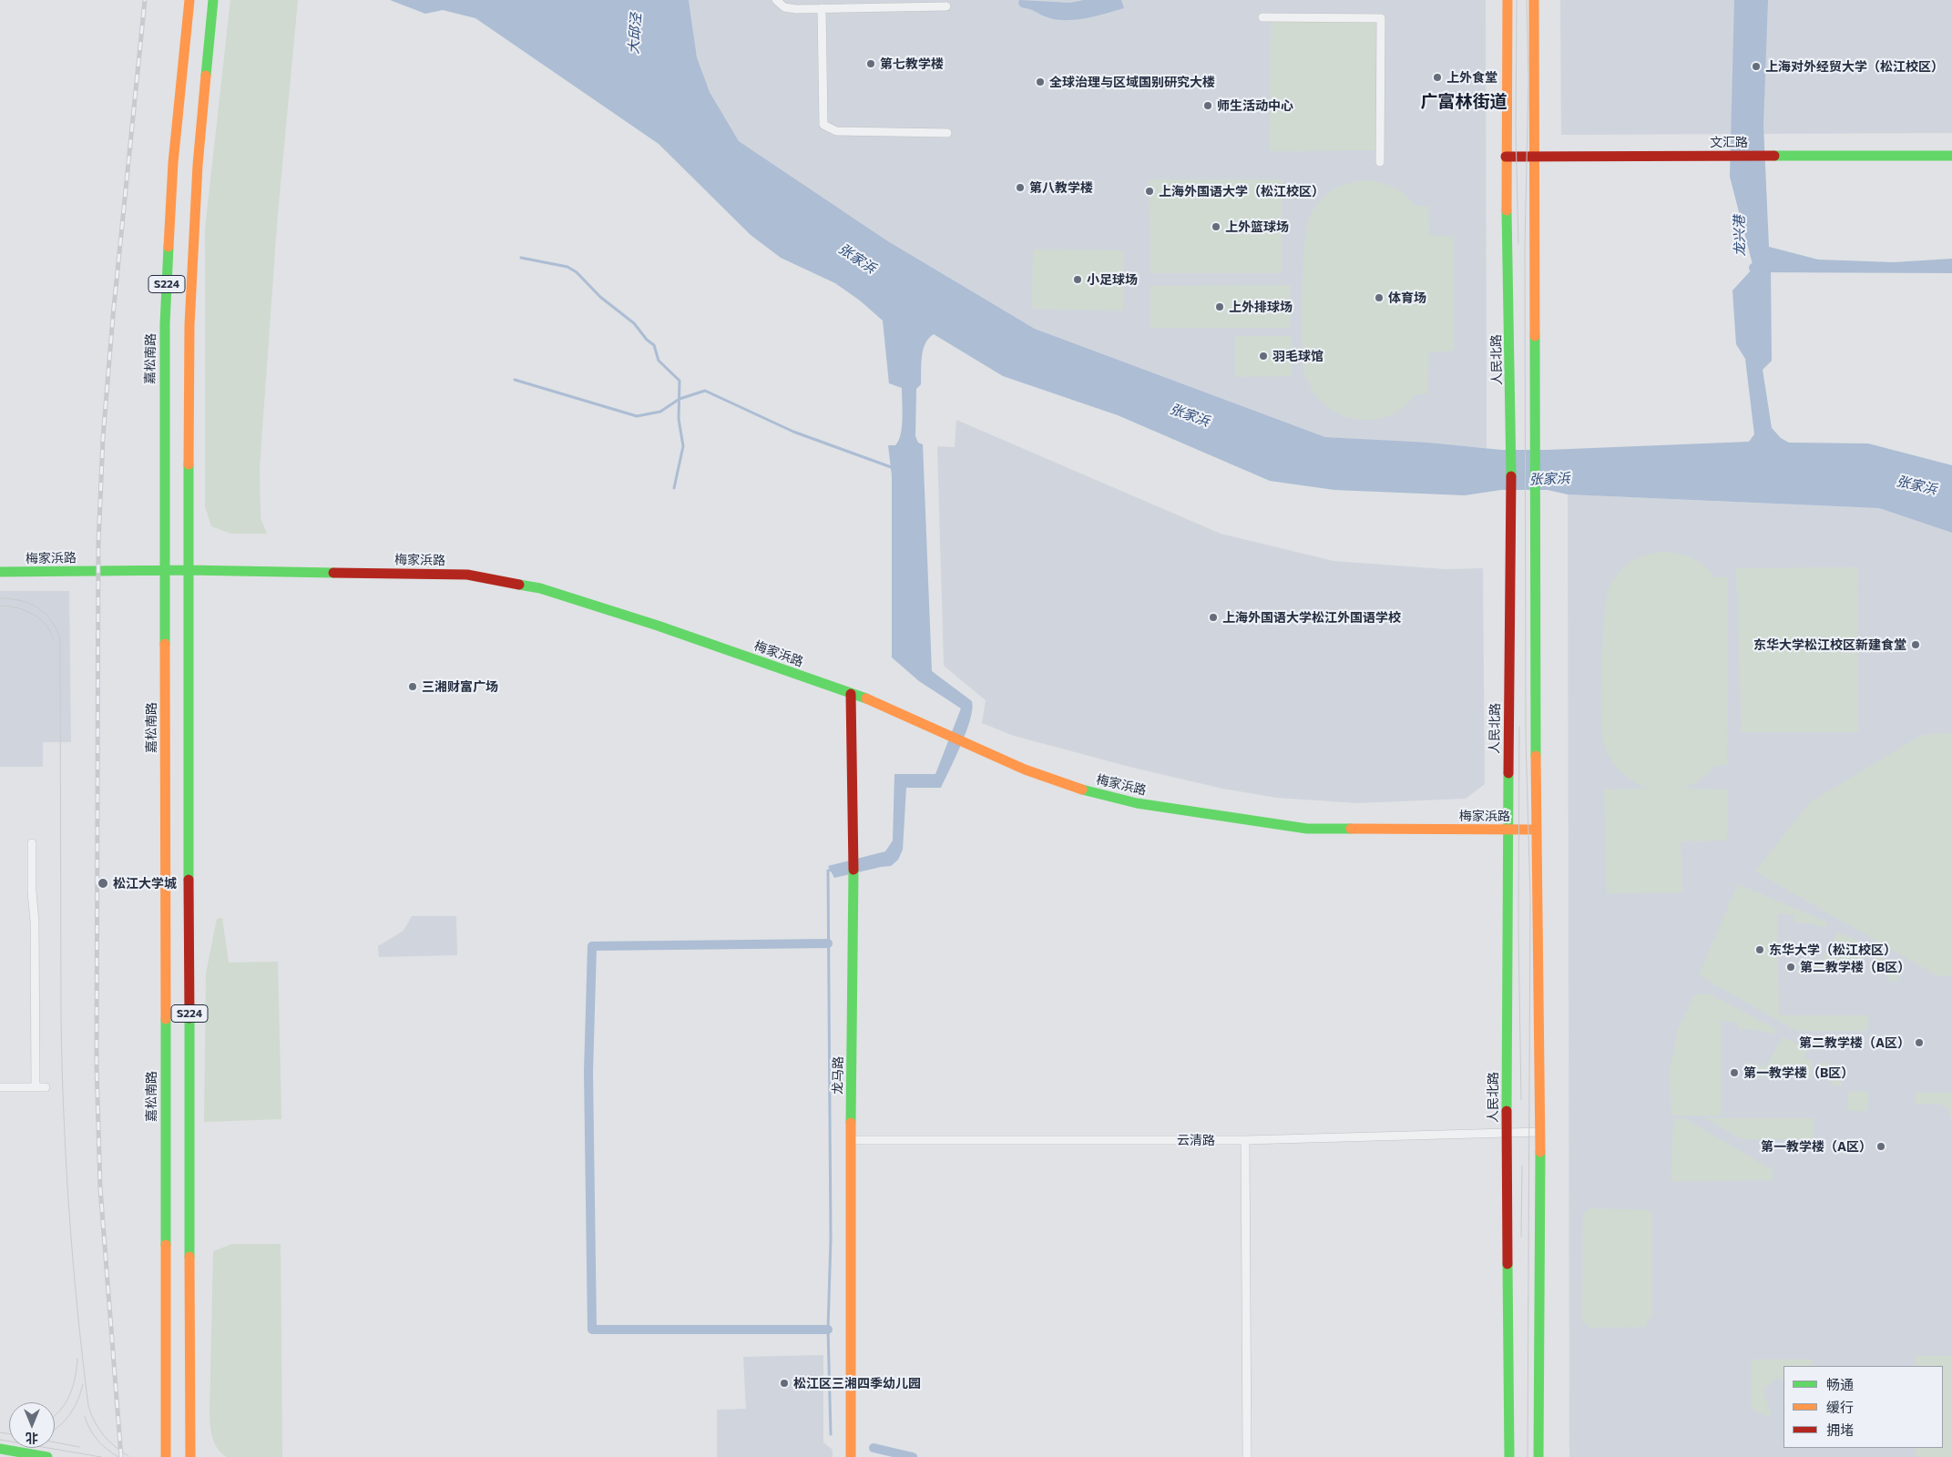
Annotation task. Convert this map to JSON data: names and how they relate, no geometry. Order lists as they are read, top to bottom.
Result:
{
  "streets": {
    "main road": [
      "文汇路",
      "S224",
      "嘉松南路",
      "人民北路",
      "梅家浜路",
      "龙马路"
    ],
    "street": ["云清路"]
  },
  "crossings": [
    ["文汇路", "人民北路"],
    ["S224", "梅家浜路"],
    ["嘉松南路", "梅家浜路"],
    ["人民北路", "梅家浜路"],
    ["人民北路", "云清路"],
    ["梅家浜路", "龙马路"],
    ["龙马路", "云清路"]
  ],
  "districts": ["广富林街道"],
  "water": ["大邱泾", "龙兴港", "张家浜"],
  "places": [
    "第七教学楼",
    "上海对外经贸大学（松江校区）",
    "上外食堂",
    "全球治理与区域国别研究大楼",
    "师生活动中心",
    "第八教学楼",
    "上海外国语大学（松江校区）",
    "上外篮球场",
    "小足球场",
    "体育场",
    "上外排球场",
    "羽毛球馆",
    "上海外国语大学松江外国语学校",
    "东华大学松江校区新建食堂",
    "三湘财富广场",
    "松江大学城",
    "东华大学（松江校区）",
    "第二教学楼（B区）",
    "第二教学楼（A区）",
    "第一教学楼（B区）",
    "第一教学楼（A区）",
    "松江区三湘四季幼儿园"
  ],
  "legend": ["畅通", "缓行", "拥堵"],
  "north": "bottom"
}
